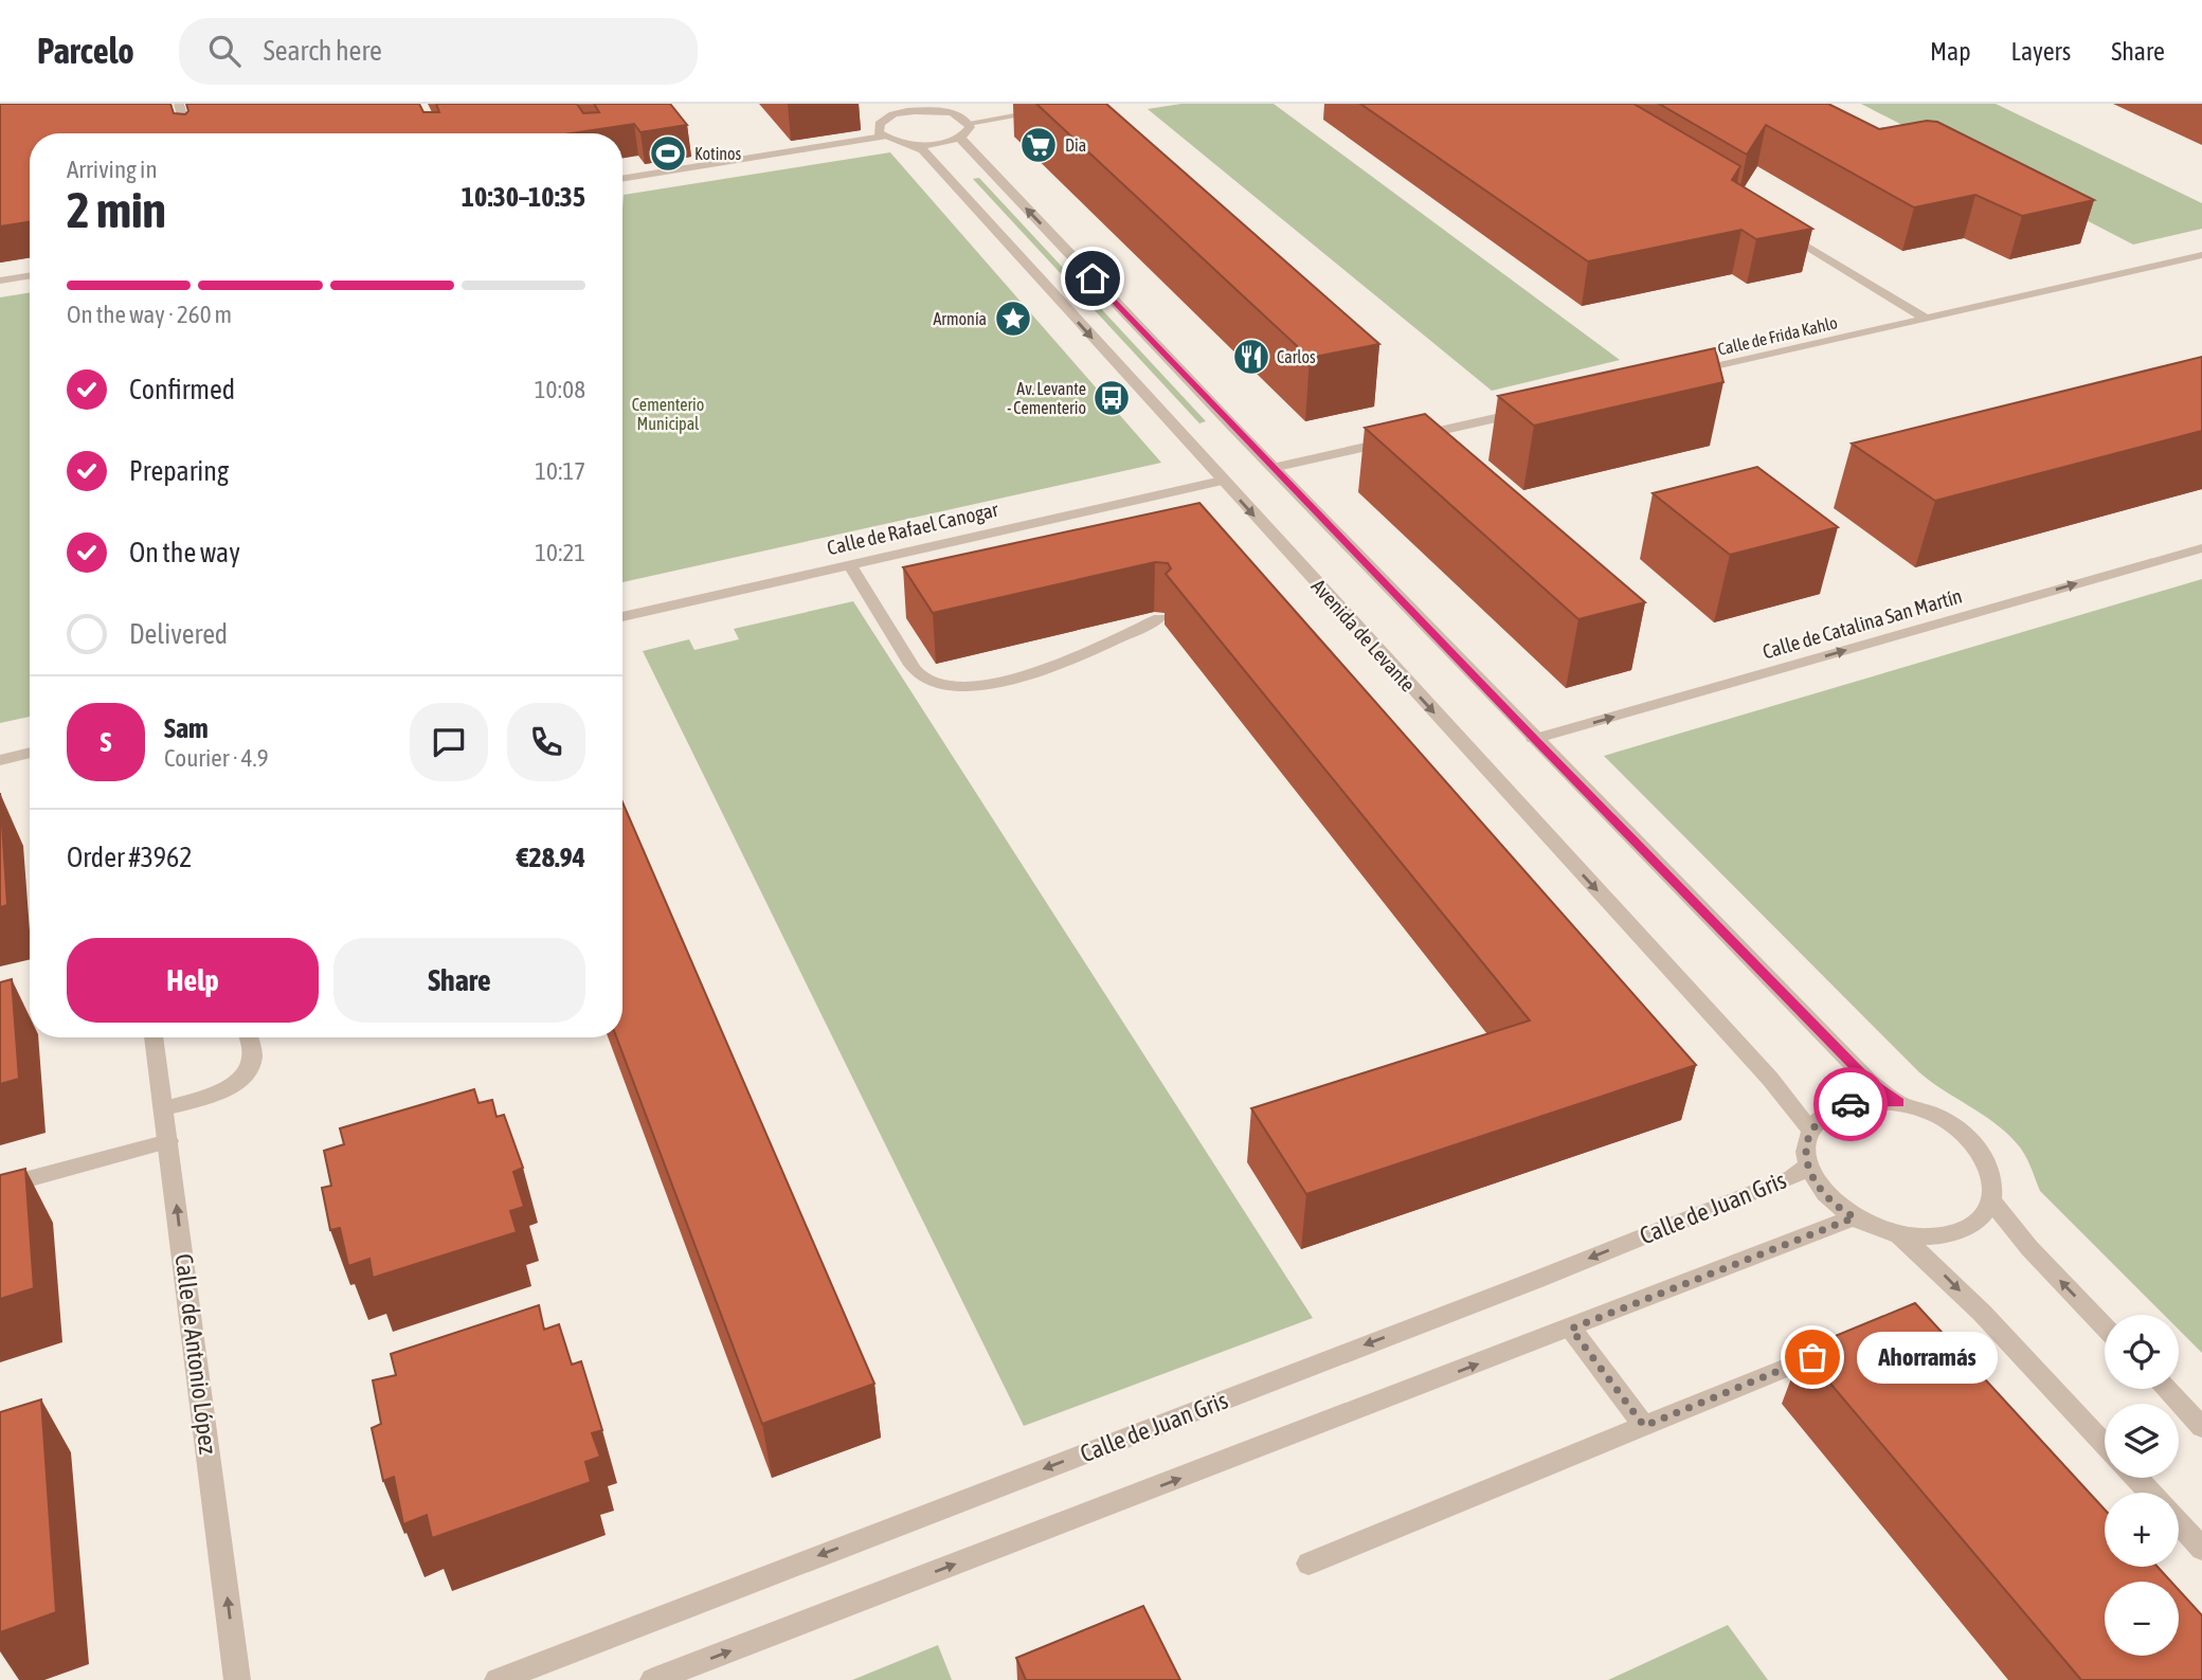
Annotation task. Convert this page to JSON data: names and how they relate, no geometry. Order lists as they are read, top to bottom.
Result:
{
  "streets": {
    "street": [
      "Calle de Frida Kahlo",
      "Calle de Rafael Canogar",
      "Calle de Catalina San Martín",
      "Avenida de Levante",
      "Calle de Juan Gris",
      "Calle de Antonio López"
    ]
  },
  "crossings": [
    ["Calle de Rafael Canogar", "Avenida de Levante"],
    ["Avenida de Levante", "Calle de Juan Gris"]
  ],
  "one_way": ["Calle de Catalina San Martín", "Calle de Antonio López"],
  "parks": ["Cementerio Municipal"],
  "places": {
    "supermarket": ["Dia"],
    "sports": ["Kotinos"],
    "place": ["Armonía"],
    "restaurant": ["Carlos"],
    "bus stop": ["Av. Levante - Cementerio"],
    "other": ["Ahorramás"]
  },
  "page": {
    "header": "Parcelo",
    "search": "Search here",
    "nav": ["Map", "Layers", "Share"],
    "heading": ["2 min", "Arriving in", "10:30–10:35"],
    "panel": [
      "Sam",
      "Courier · 4.9",
      "Order #3962",
      "€28.94"
    ],
    "bar": "On the way · 260 m",
    "list": [
      ["Confirmed", "10:08"],
      ["Preparing", "10:17"],
      ["On the way", "10:21"],
      "Delivered"
    ],
    "round": "S",
    "buttons": ["Help", "Share"],
    "map_buttons": ["+", "−"],
    "bubble": "Ahorramás"
  }
}
